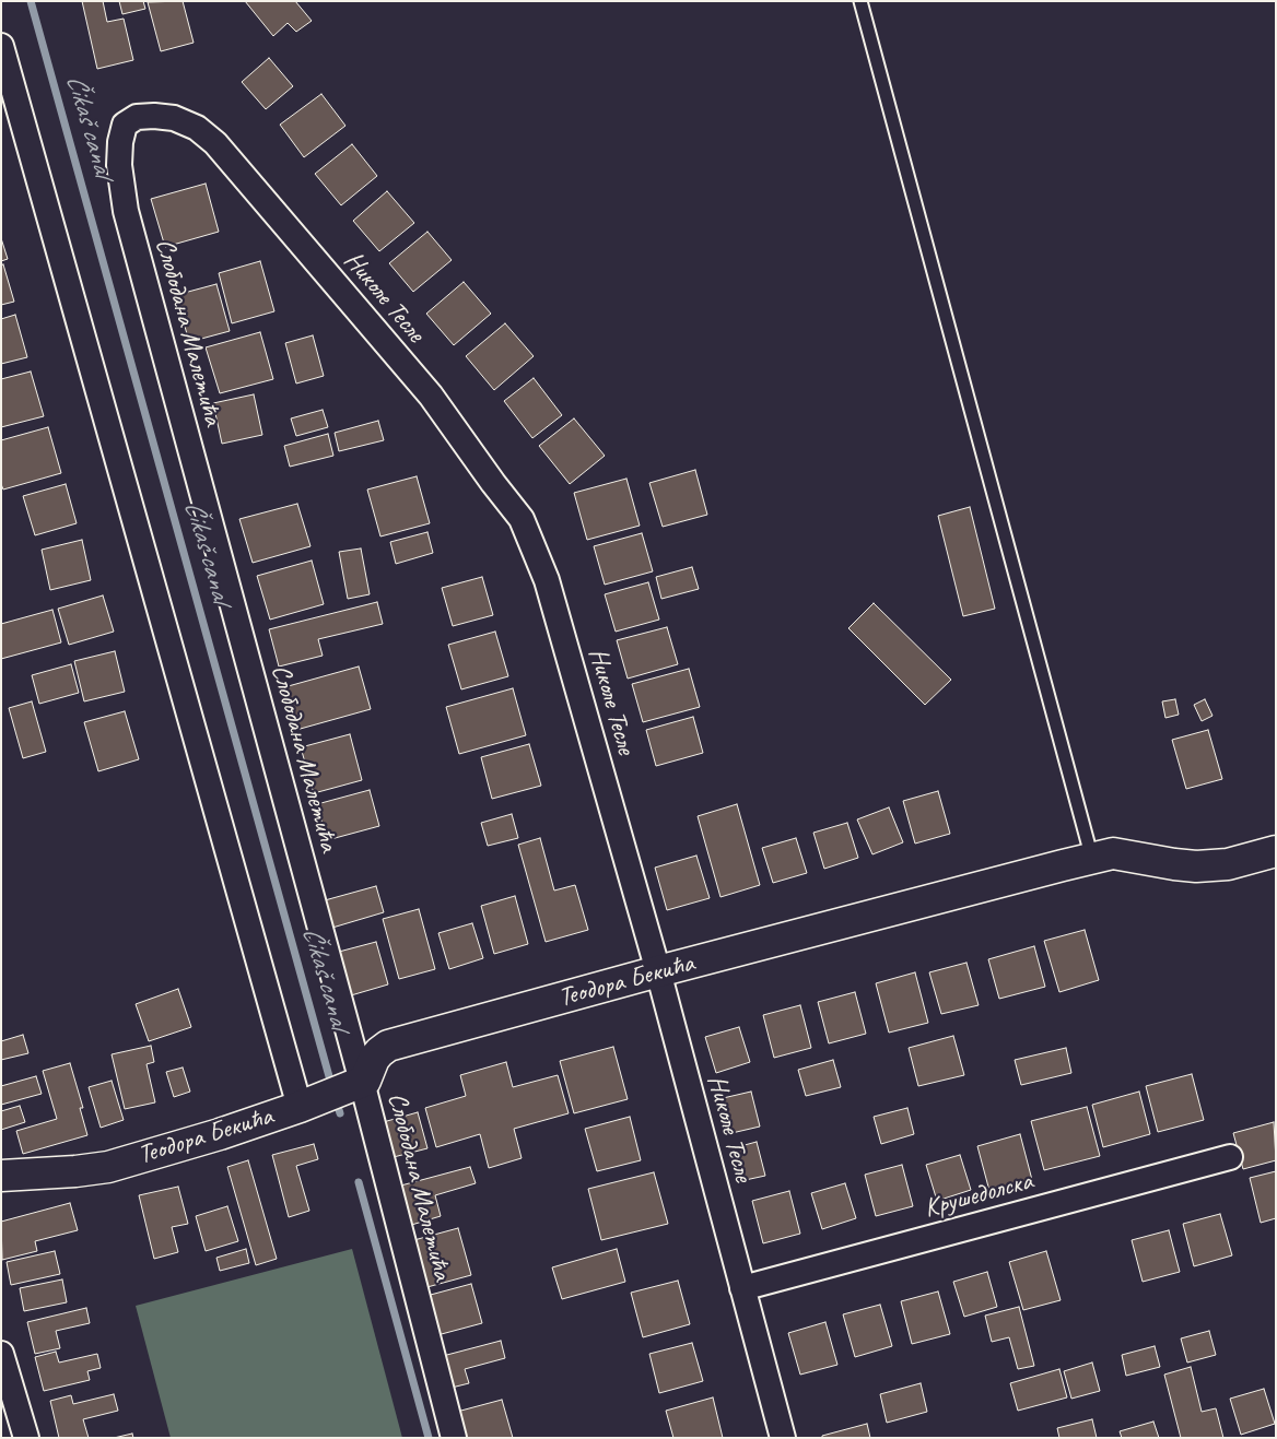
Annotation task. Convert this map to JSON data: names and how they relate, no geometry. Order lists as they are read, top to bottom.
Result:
{
  "streets": {
    "street": [
      "Николе Тесле",
      "Слободана Малетића",
      "Теодора Бекића",
      "Крушедолска"
    ]
  },
  "crossings": [
    ["Николе Тесле", "Слободана Малетића"],
    ["Николе Тесле", "Теодора Бекића"],
    ["Николе Тесле", "Крушедолска"],
    ["Слободана Малетића", "Теодора Бекића"]
  ],
  "water": ["Čikaš canal"]
}
